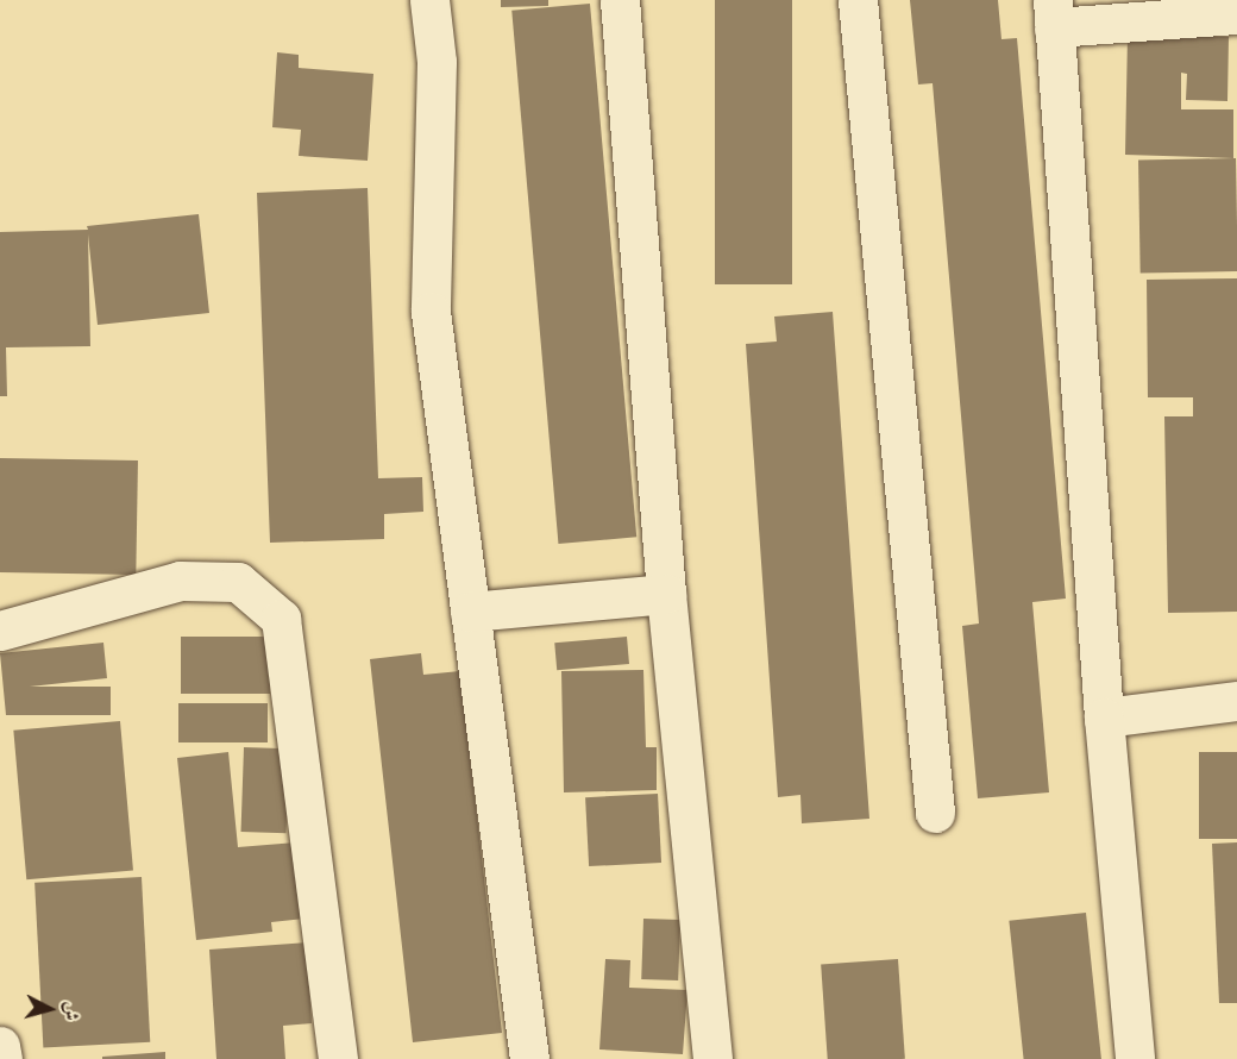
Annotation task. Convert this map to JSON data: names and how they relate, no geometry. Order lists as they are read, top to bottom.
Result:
{
  "north": "right"
}
